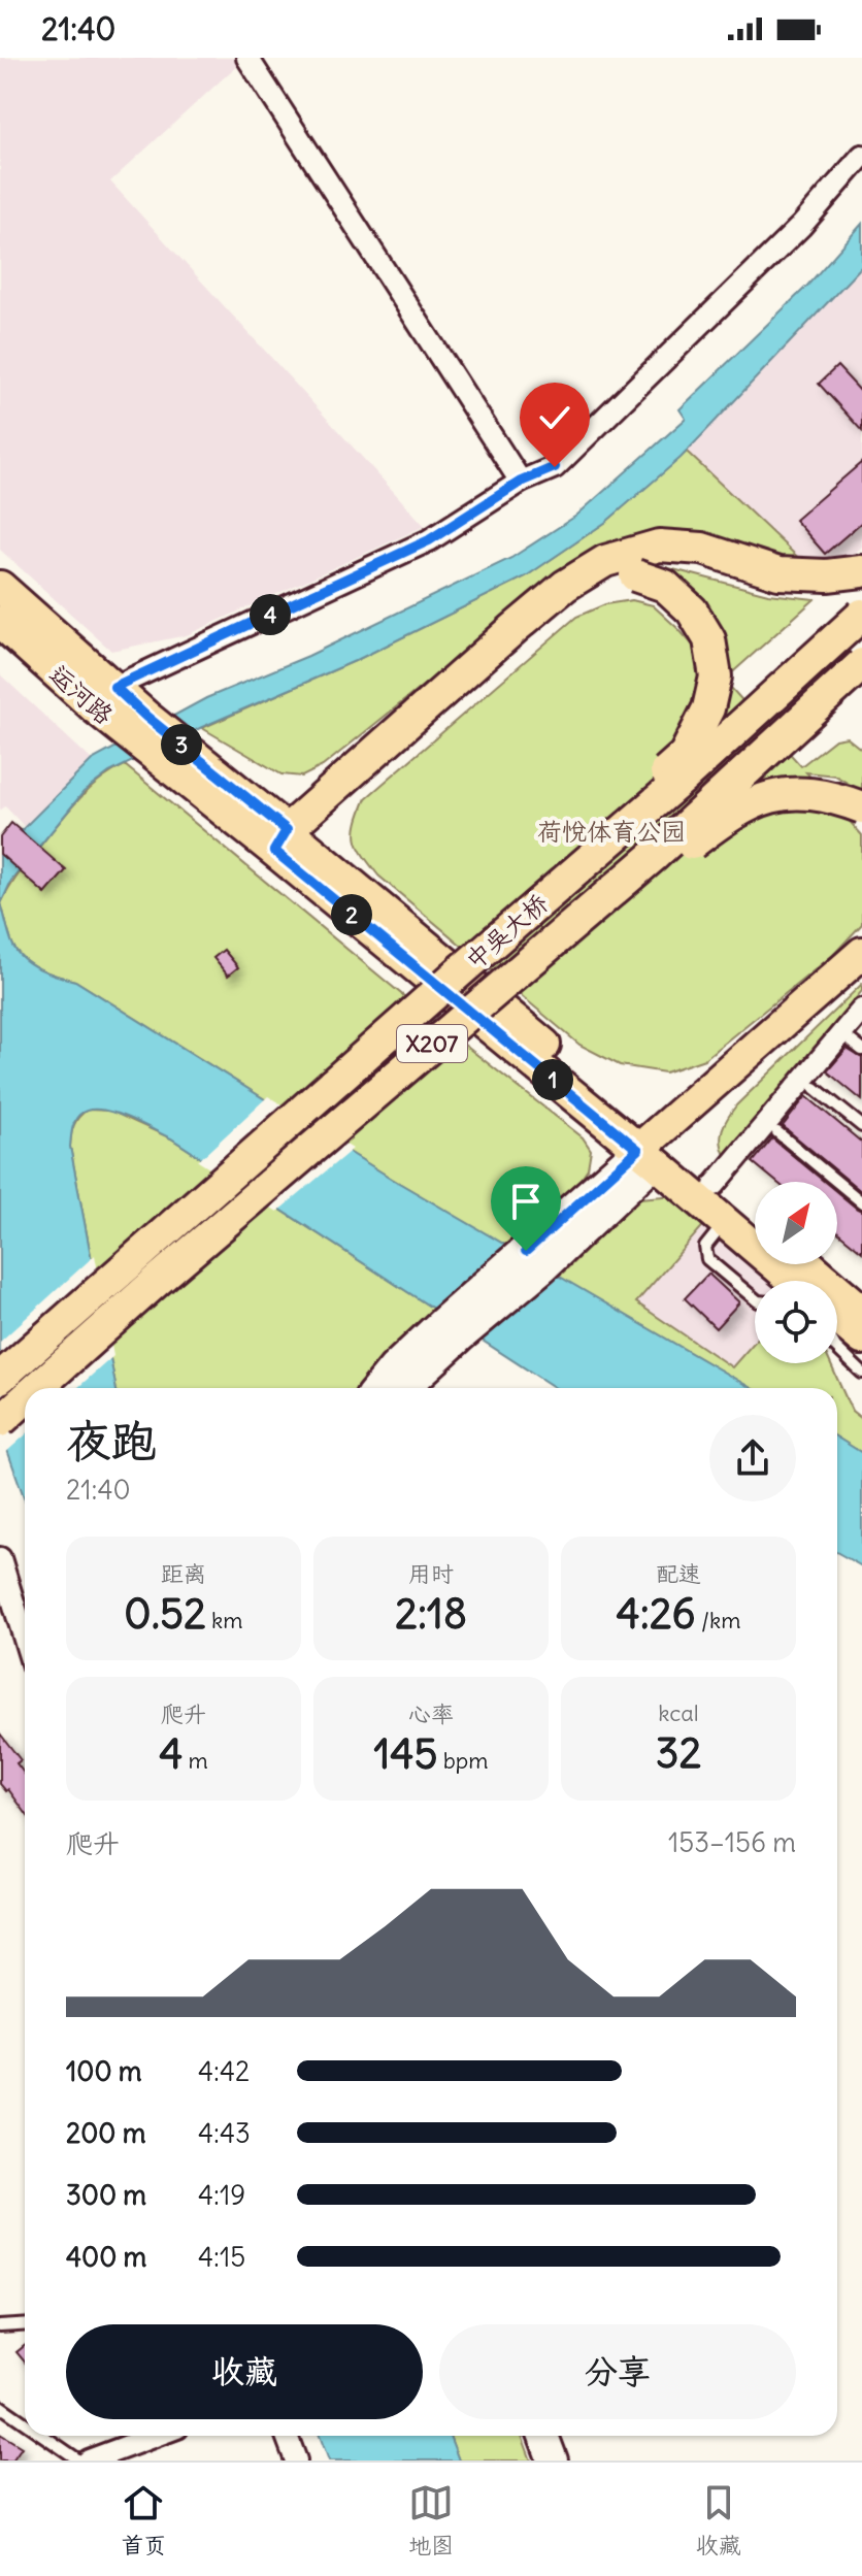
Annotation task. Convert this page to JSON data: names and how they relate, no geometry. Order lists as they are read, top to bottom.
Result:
{
  "streets": {
    "main road": ["运河路", "中吴大桥", "X207"]
  },
  "parks": ["荷悦体育公园"],
  "north": "top right",
  "page": {
    "status": "21:40",
    "pins": [
      "4",
      "3",
      "2",
      "1"
    ],
    "heading": ["夜跑", "21:40"],
    "stats": [
      ["距离", "0.52 km"],
      ["用时", "2:18"],
      ["配速", "4:26 /km"],
      ["爬升", "4 m"],
      ["心率", "145 bpm"],
      ["kcal", "32"]
    ],
    "chart": ["爬升", "153–156 m"],
    "list": [
      {
        "name": "100 m",
        "note": "4:42"
      },
      {
        "name": "200 m",
        "note": "4:43"
      },
      {
        "name": "300 m",
        "note": "4:19"
      },
      {
        "name": "400 m",
        "note": "4:15"
      }
    ],
    "buttons": ["收藏", "分享"],
    "tabs": ["首页", "地图", "收藏"]
  }
}
